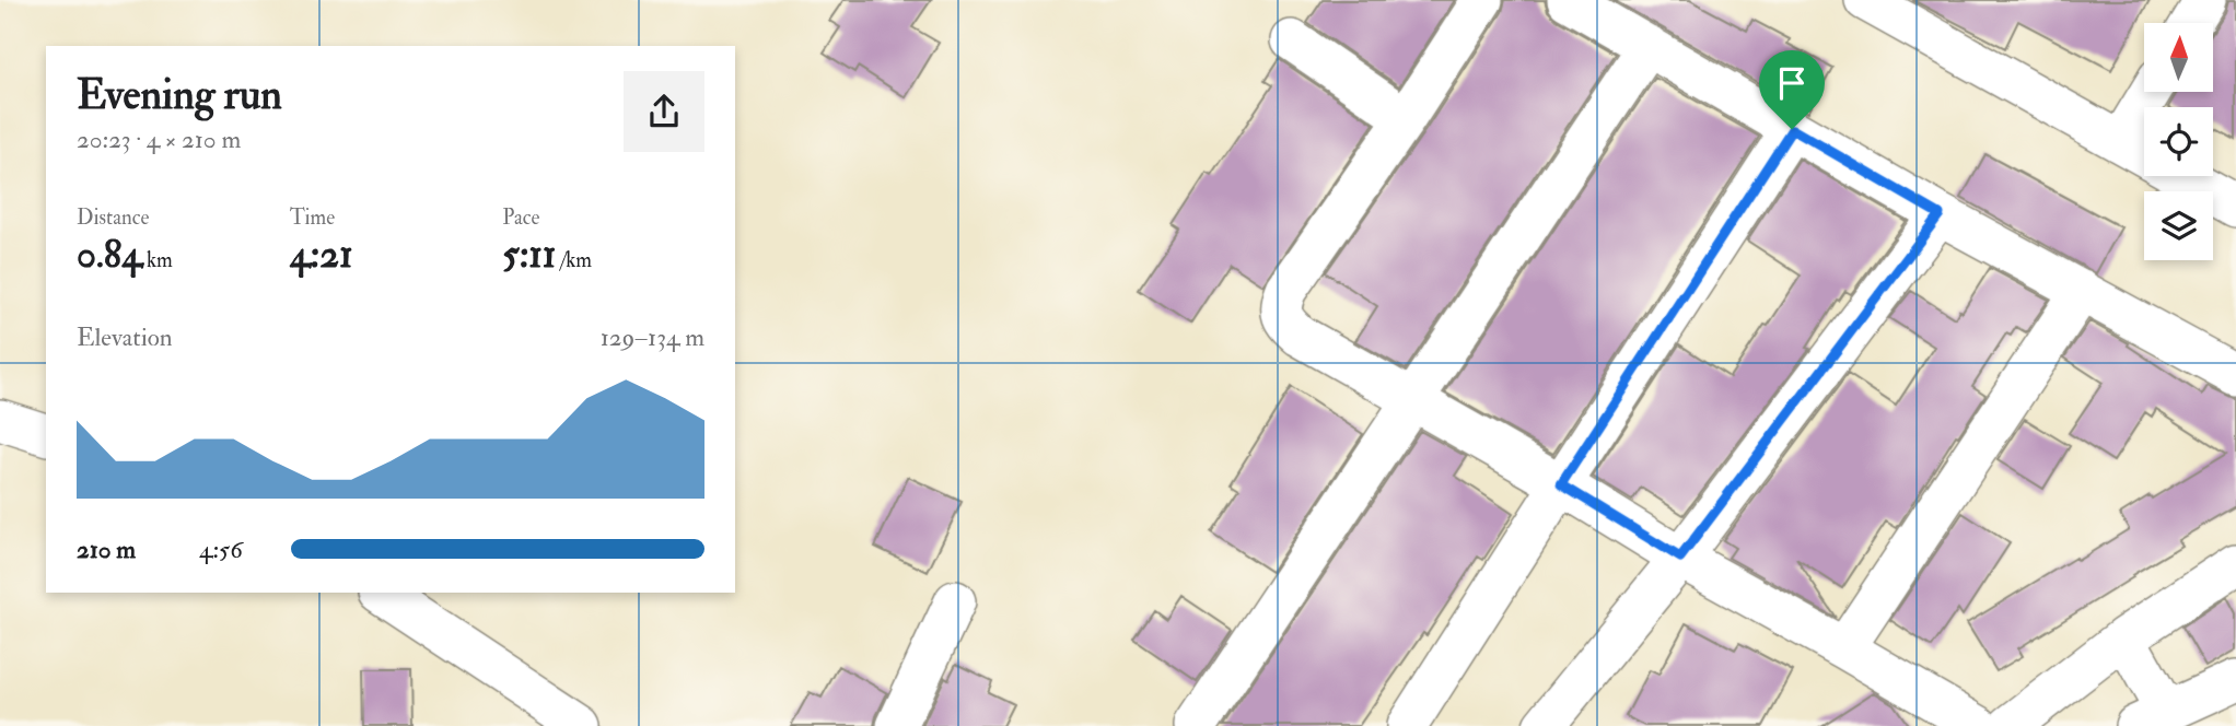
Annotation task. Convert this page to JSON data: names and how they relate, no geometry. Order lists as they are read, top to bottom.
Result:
{
  "north": "top",
  "page": {
    "heading": ["Evening run", "20:23 · 4 × 210 m"],
    "stats": [
      ["Distance", "0.84 km"],
      ["Time", "4:21"],
      ["Pace", "5:11 /km"]
    ],
    "chart": ["Elevation", "129–134 m"],
    "list": [
      {
        "name": "210 m",
        "note": "4:56"
      }
    ]
  }
}
